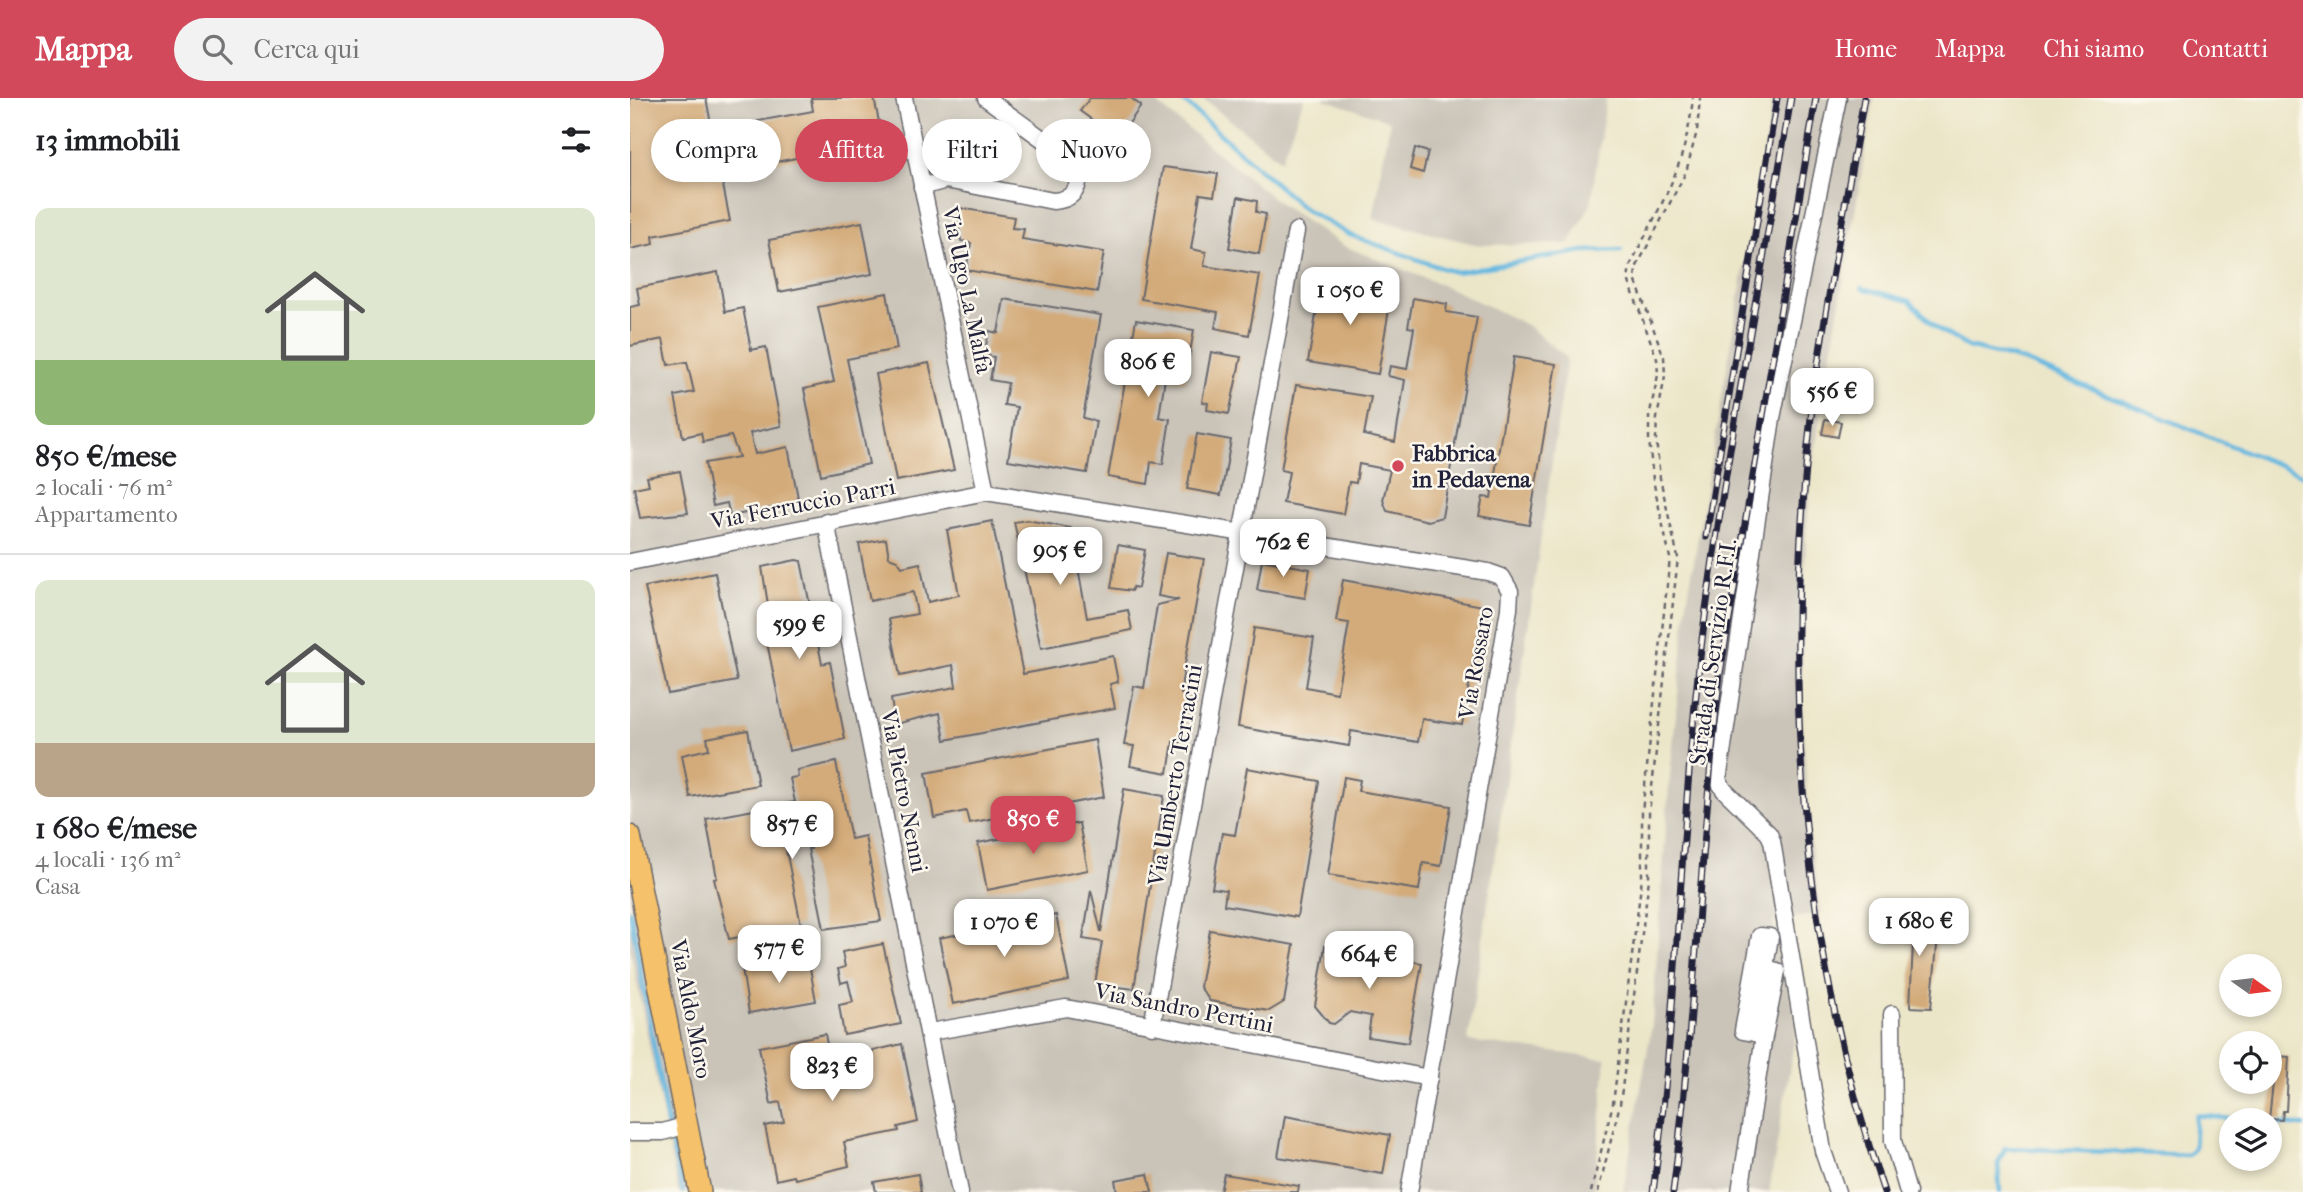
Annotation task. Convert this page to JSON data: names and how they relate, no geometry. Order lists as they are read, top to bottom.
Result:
{
  "streets": {
    "main road": ["Via Aldo Moro"],
    "street": [
      "Via Ugo La Malfa",
      "Via Ferruccio Parri",
      "Strada di Servizio R.F.I.",
      "Via Rossaro",
      "Via Umberto Terracini",
      "Via Pietro Nenni",
      "Via Sandro Pertini"
    ]
  },
  "crossings": [
    ["Via Ugo La Malfa", "Via Ferruccio Parri"],
    ["Via Ugo La Malfa", "Via Rossaro"],
    ["Via Ferruccio Parri", "Via Rossaro"],
    ["Via Ferruccio Parri", "Via Pietro Nenni"],
    ["Via Rossaro", "Via Umberto Terracini"],
    ["Via Rossaro", "Via Sandro Pertini"],
    ["Via Umberto Terracini", "Via Sandro Pertini"],
    ["Via Pietro Nenni", "Via Sandro Pertini"]
  ],
  "places": ["Fabbrica in Pedavena"],
  "north": "right",
  "page": {
    "header": "Mappa",
    "search": "Cerca qui",
    "nav": [
      "Home",
      "Mappa",
      "Chi siamo",
      "Contatti"
    ],
    "heading": "13 immobili",
    "chip": [
      "Compra",
      "Affitta",
      "Filtri",
      "Nuovo"
    ],
    "list": [
      {
        "name": "850 €/mese",
        "note": "2 locali · 76 m² · Appartamento"
      },
      {
        "name": "1 680 €/mese",
        "note": "4 locali · 136 m² · Casa"
      }
    ],
    "price": [
      "1 050 €",
      "806 €",
      "556 €",
      "762 €",
      "905 €",
      "599 €",
      "850 €",
      "857 €",
      "1 680 €",
      "1 070 €",
      "577 €",
      "664 €",
      "823 €"
    ]
  }
}
